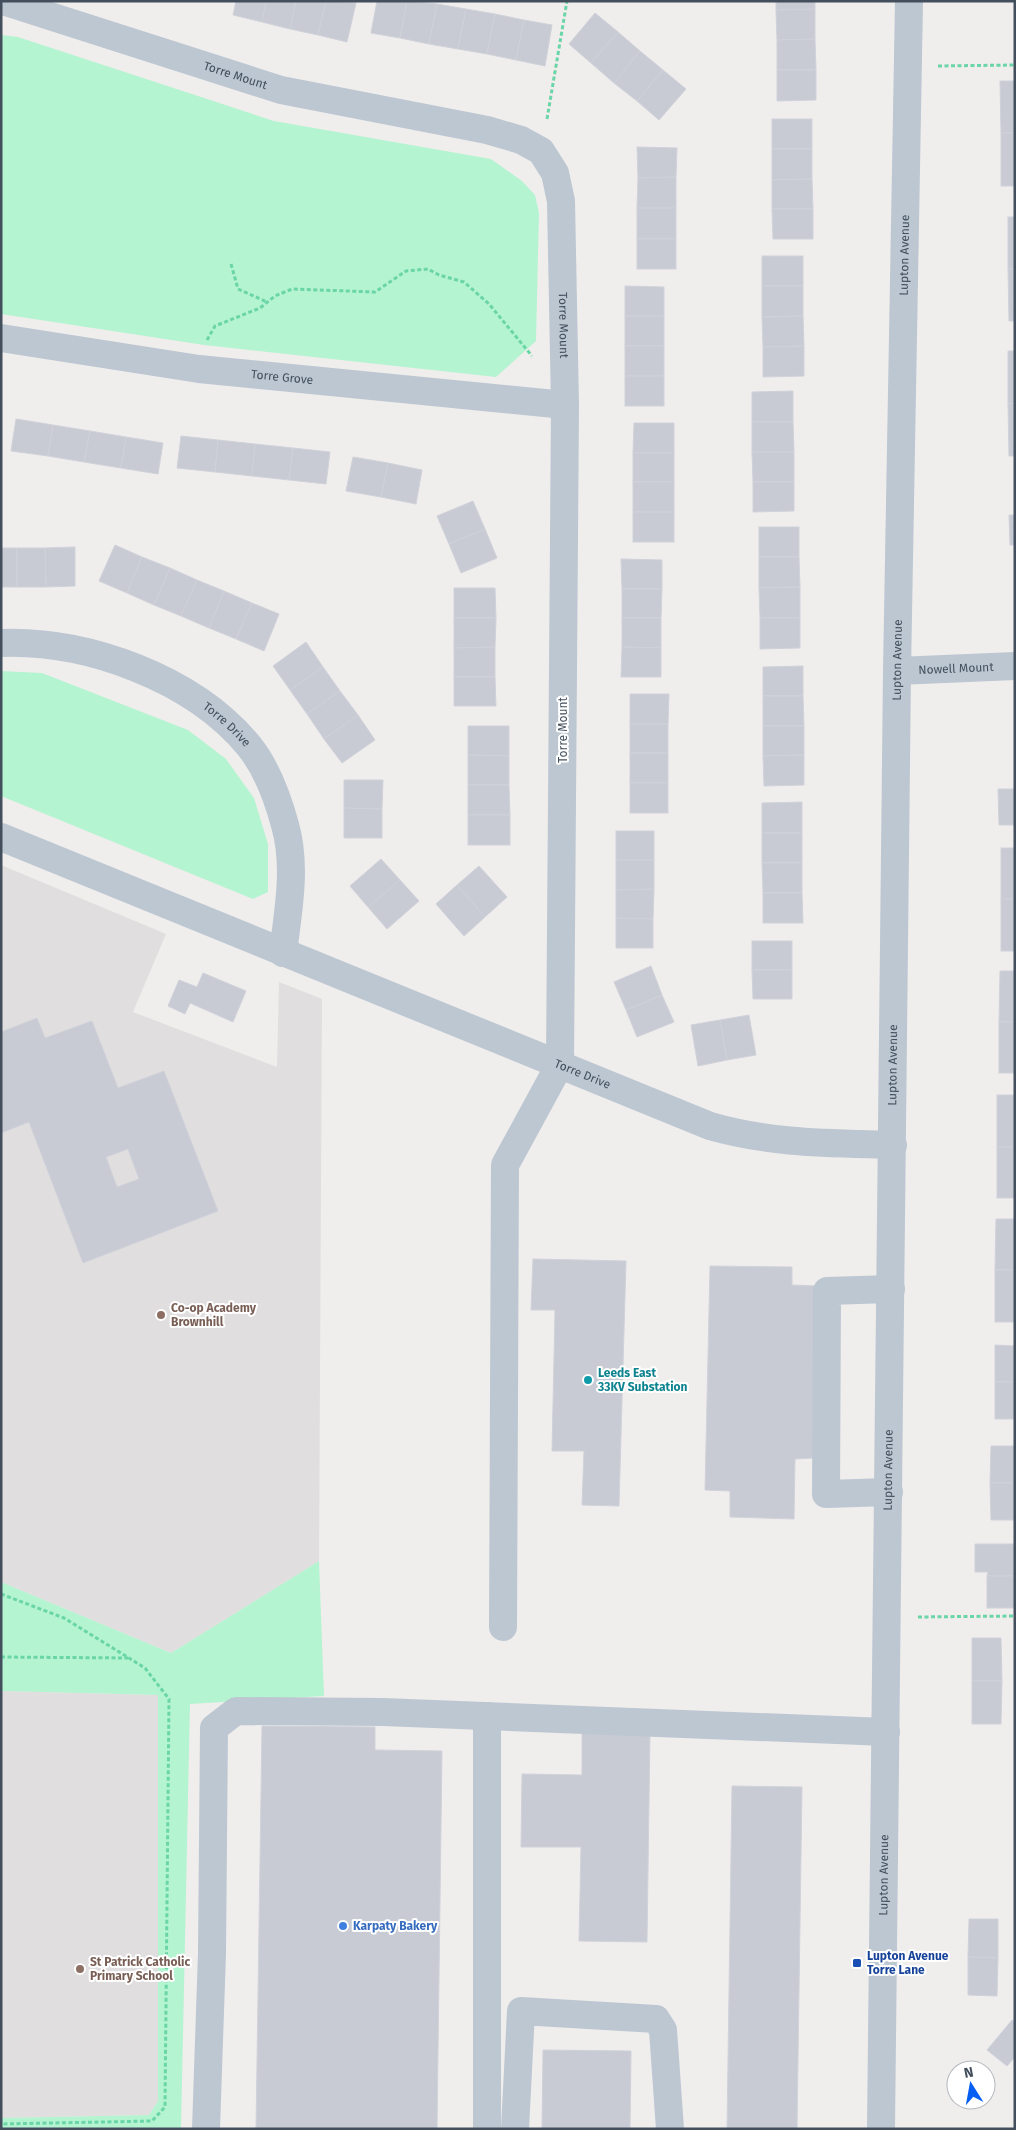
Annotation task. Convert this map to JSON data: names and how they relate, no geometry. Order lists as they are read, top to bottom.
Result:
{
  "streets": {
    "street": [
      "Torre Mount",
      "Lupton Avenue",
      "Torre Grove",
      "Nowell Mount",
      "Torre Drive"
    ]
  },
  "crossings": [
    ["Torre Mount", "Torre Grove"],
    ["Torre Mount", "Torre Drive"],
    ["Lupton Avenue", "Nowell Mount"],
    ["Lupton Avenue", "Torre Drive"]
  ],
  "places": {
    "other": [
      "Co-op Academy Brownhill",
      "Leeds East 33KV Substation",
      "Karpaty Bakery",
      "St Patrick Catholic Primary School"
    ],
    "transit": ["Lupton Avenue Torre Lane"]
  },
  "north": "top"
}
